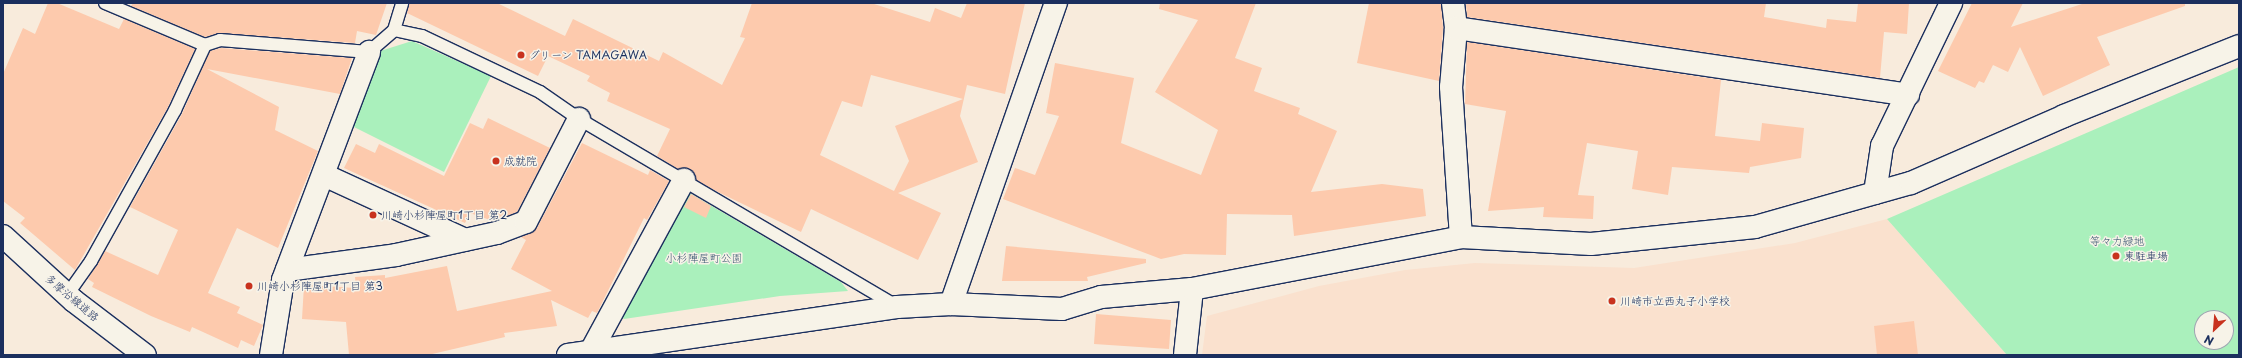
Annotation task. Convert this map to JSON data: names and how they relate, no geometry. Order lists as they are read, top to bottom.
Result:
{
  "streets": {
    "street": ["多摩沿線道路"]
  },
  "parks": ["等々力緑地", "小杉陣屋町公園"],
  "places": [
    "グリーン TAMAGAWA",
    "成就院",
    "川崎小杉陣屋町1丁目 第2",
    "東駐車場",
    "川崎小杉陣屋町1丁目 第3",
    "川崎市立西丸子小学校"
  ],
  "north": "bottom left"
}
